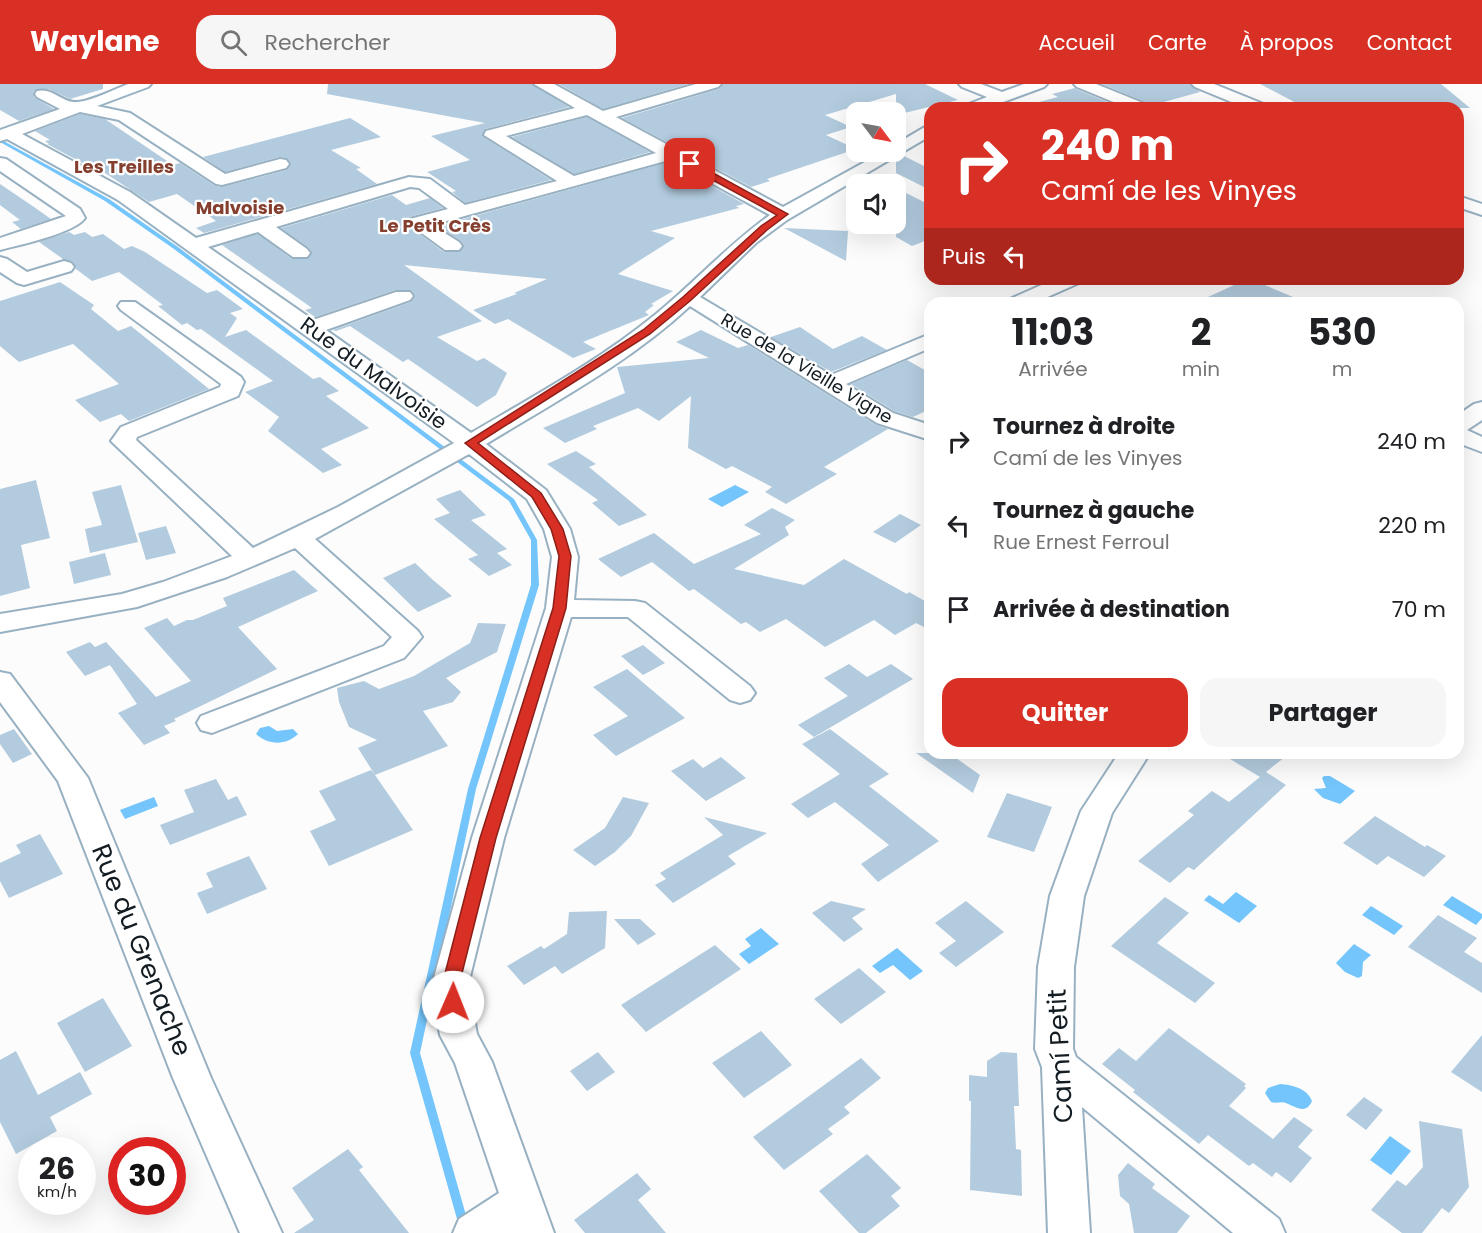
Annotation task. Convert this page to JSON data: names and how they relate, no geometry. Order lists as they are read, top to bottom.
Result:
{
  "streets": {
    "street": [
      "Rue de la Vieille Vigne",
      "Rue du Malvoisie",
      "Rue du Grenache",
      "Camí Petit"
    ]
  },
  "districts": ["Les Treilles", "Malvoisie", "Le Petit Crès"],
  "north": "bottom right",
  "page": {
    "header": "Waylane",
    "search": "Rechercher",
    "nav": [
      "Accueil",
      "Carte",
      "À propos",
      "Contact"
    ],
    "turn": ["240 m", "Camí de les Vinyes"],
    "then": "Puis",
    "eta": [
      "11:03",
      "Arrivée",
      "2",
      "min",
      "530",
      "m"
    ],
    "list": [
      {
        "name": "Tournez à droite",
        "note": "Camí de les Vinyes",
        "value": "240 m"
      },
      {
        "name": "Tournez à gauche",
        "note": "Rue Ernest Ferroul",
        "value": "220 m"
      },
      {
        "name": "Arrivée à destination",
        "value": "70 m"
      }
    ],
    "buttons": ["Quitter", "Partager"],
    "speed": "26 km/h",
    "limit": "30"
  }
}
